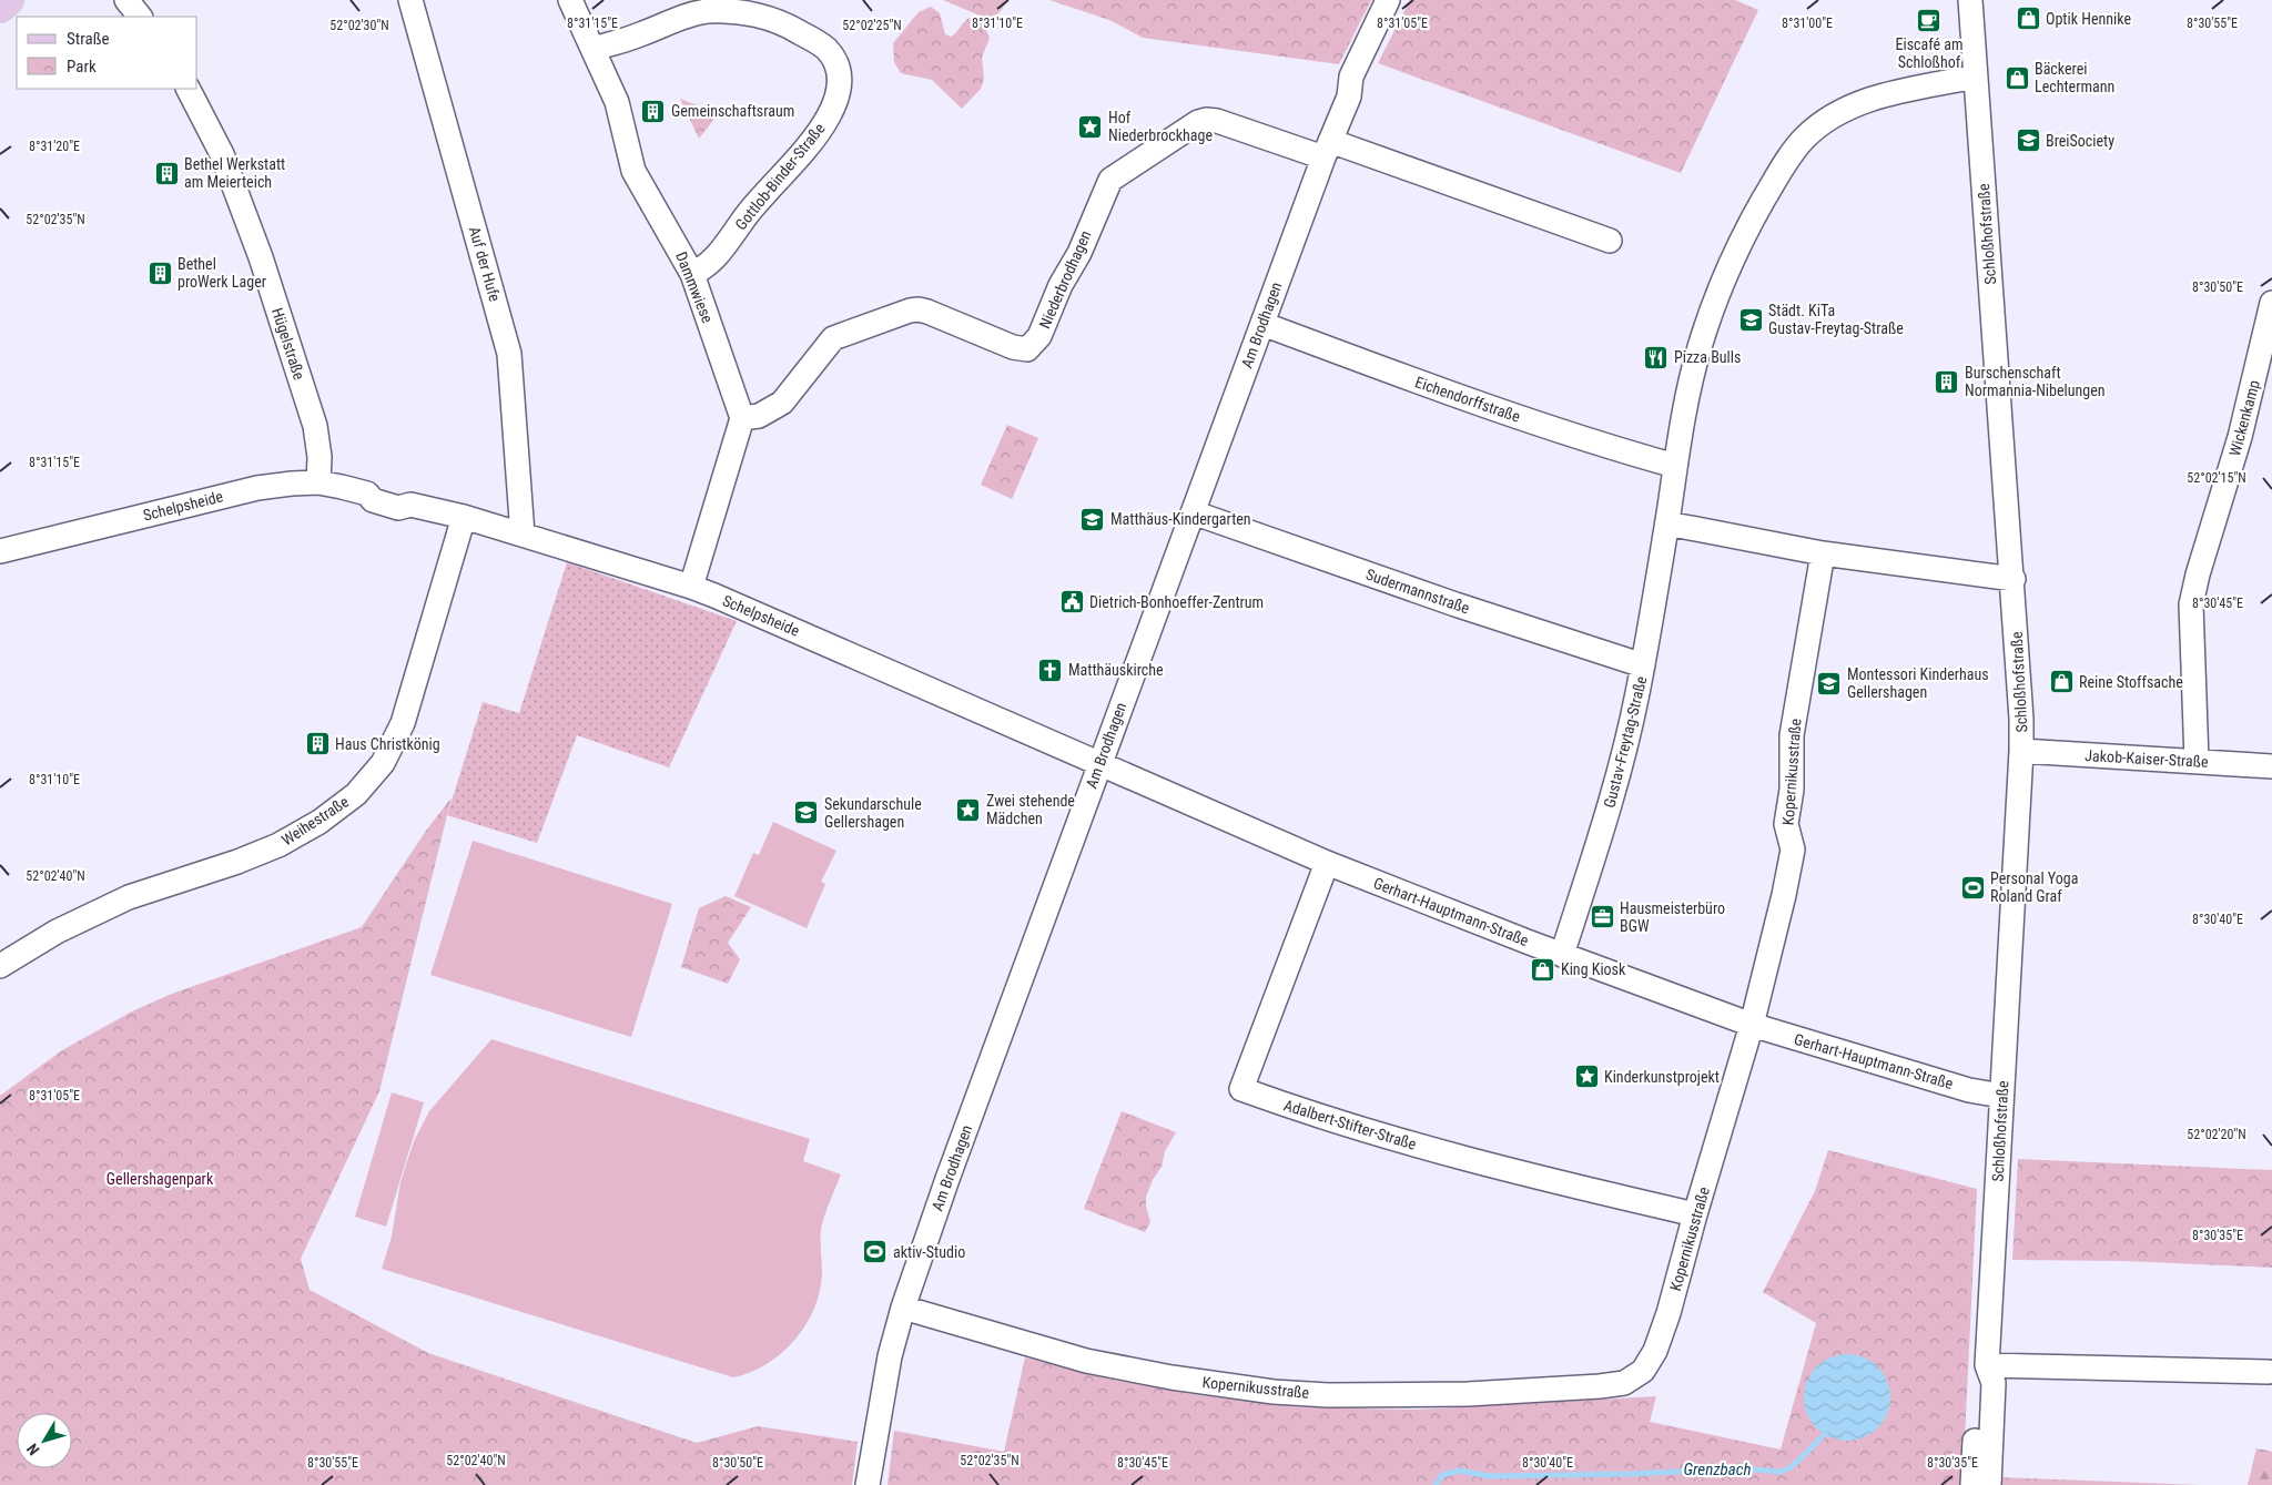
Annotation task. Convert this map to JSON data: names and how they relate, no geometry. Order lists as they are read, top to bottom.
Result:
{
  "streets": {
    "street": [
      "Gottlob-Binder-Straße",
      "Schloßhofstraße",
      "Auf der Hufe",
      "Niederbrodhagen",
      "Dammwiese",
      "Am Brodhagen",
      "Hügelstraße",
      "Eichendorffstraße",
      "Wickenkamp",
      "Schelpsheide",
      "Sudermannstraße",
      "Gustav-Freytag-Straße",
      "Jakob-Kaiser-Straße",
      "Kopernikusstraße",
      "Weihestraße",
      "Gerhart-Hauptmann-Straße",
      "Adalbert-Stifter-Straße"
    ]
  },
  "crossings": [
    ["Gottlob-Binder-Straße", "Dammwiese"],
    ["Schloßhofstraße", "Gustav-Freytag-Straße"],
    ["Schloßhofstraße", "Jakob-Kaiser-Straße"],
    ["Schloßhofstraße", "Gerhart-Hauptmann-Straße"],
    ["Auf der Hufe", "Schelpsheide"],
    ["Niederbrodhagen", "Dammwiese"],
    ["Niederbrodhagen", "Am Brodhagen"],
    ["Am Brodhagen", "Eichendorffstraße"],
    ["Am Brodhagen", "Schelpsheide"],
    ["Am Brodhagen", "Sudermannstraße"],
    ["Am Brodhagen", "Kopernikusstraße"],
    ["Am Brodhagen", "Gerhart-Hauptmann-Straße"],
    ["Hügelstraße", "Schelpsheide"],
    ["Eichendorffstraße", "Gustav-Freytag-Straße"],
    ["Wickenkamp", "Jakob-Kaiser-Straße"],
    ["Schelpsheide", "Weihestraße"],
    ["Schelpsheide", "Gerhart-Hauptmann-Straße"],
    ["Sudermannstraße", "Gustav-Freytag-Straße"],
    ["Gustav-Freytag-Straße", "Gerhart-Hauptmann-Straße"],
    ["Kopernikusstraße", "Gerhart-Hauptmann-Straße"],
    ["Kopernikusstraße", "Adalbert-Stifter-Straße"],
    ["Gerhart-Hauptmann-Straße", "Adalbert-Stifter-Straße"]
  ],
  "water": ["Grenzbach"],
  "parks": ["Gellershagenpark"],
  "places": {
    "shop": [
      "Optik Hennike",
      "Bäckerei Lechtermann",
      "Reine Stoffsache",
      "King Kiosk"
    ],
    "cafe": ["Eiscafé am Schloßhof"],
    "building": [
      "Gemeinschaftsraum",
      "Bethel Werkstatt am Meierteich",
      "Bethel proWerk Lager",
      "Burschenschaft Normannia-Nibelungen",
      "Haus Christkönig"
    ],
    "place": ["Hof Niederbrockhage", "Zwei stehende Mädchen", "Kinderkunstprojekt"],
    "school or university": [
      "BreiSociety",
      "Städt. KiTa Gustav-Freytag-Straße",
      "Matthäus-Kindergarten",
      "Montessori Kinderhaus Gellershagen",
      "Sekundarschule Gellershagen"
    ],
    "restaurant": ["Pizza Bulls"],
    "public building": ["Dietrich-Bonhoeffer-Zentrum"],
    "church": ["Matthäuskirche"],
    "sports": ["Personal Yoga Roland Graf", "aktiv-Studio"],
    "office": ["Hausmeisterbüro BGW"]
  },
  "legend": ["Straße", "Park"],
  "north": "bottom left",
  "coordinates": [
    "8°31'10\"E",
    "8°31'00\"E",
    "8°30'55\"E",
    "8°31'15\"E",
    "8°31'05\"E",
    "52°02'30\"N",
    "52°02'25\"N",
    "8°31'20\"E",
    "52°02'35\"N",
    "8°30'50\"E",
    "52°02'15\"N",
    "8°30'45\"E",
    "52°02'40\"N",
    "8°30'40\"E",
    "52°02'20\"N",
    "8°30'35\"E"
  ]
}
